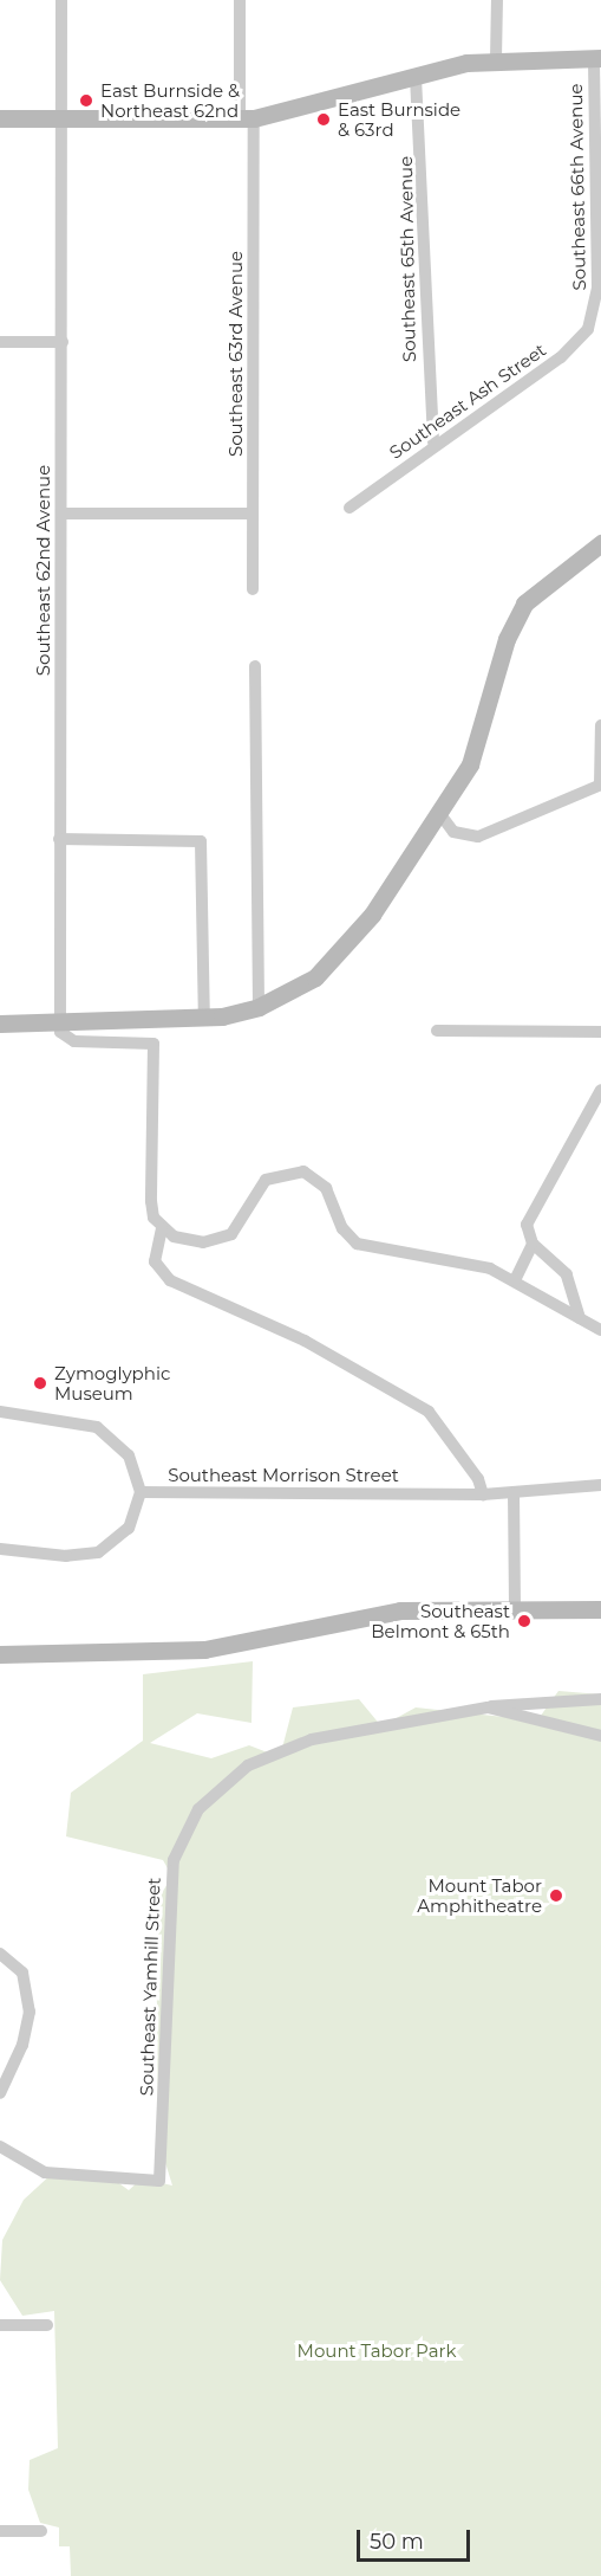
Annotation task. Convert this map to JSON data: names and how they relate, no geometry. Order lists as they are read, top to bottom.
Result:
{
  "streets": {
    "street": [
      "Southeast 66th Avenue",
      "Southeast 65th Avenue",
      "Southeast 63rd Avenue",
      "Southeast Ash Street",
      "Southeast 62nd Avenue",
      "Southeast Morrison Street",
      "Southeast Yamhill Street"
    ]
  },
  "crossings": [
    ["Southeast 66th Avenue", "Southeast Ash Street"],
    ["Southeast 65th Avenue", "Southeast Ash Street"]
  ],
  "parks": ["Mount Tabor Park"],
  "places": [
    "East Burnside & Northeast 62nd",
    "East Burnside & 63rd",
    "Zymoglyphic Museum",
    "Southeast Belmont & 65th",
    "Mount Tabor Amphitheatre"
  ],
  "scale_bar": "50 m"
}
